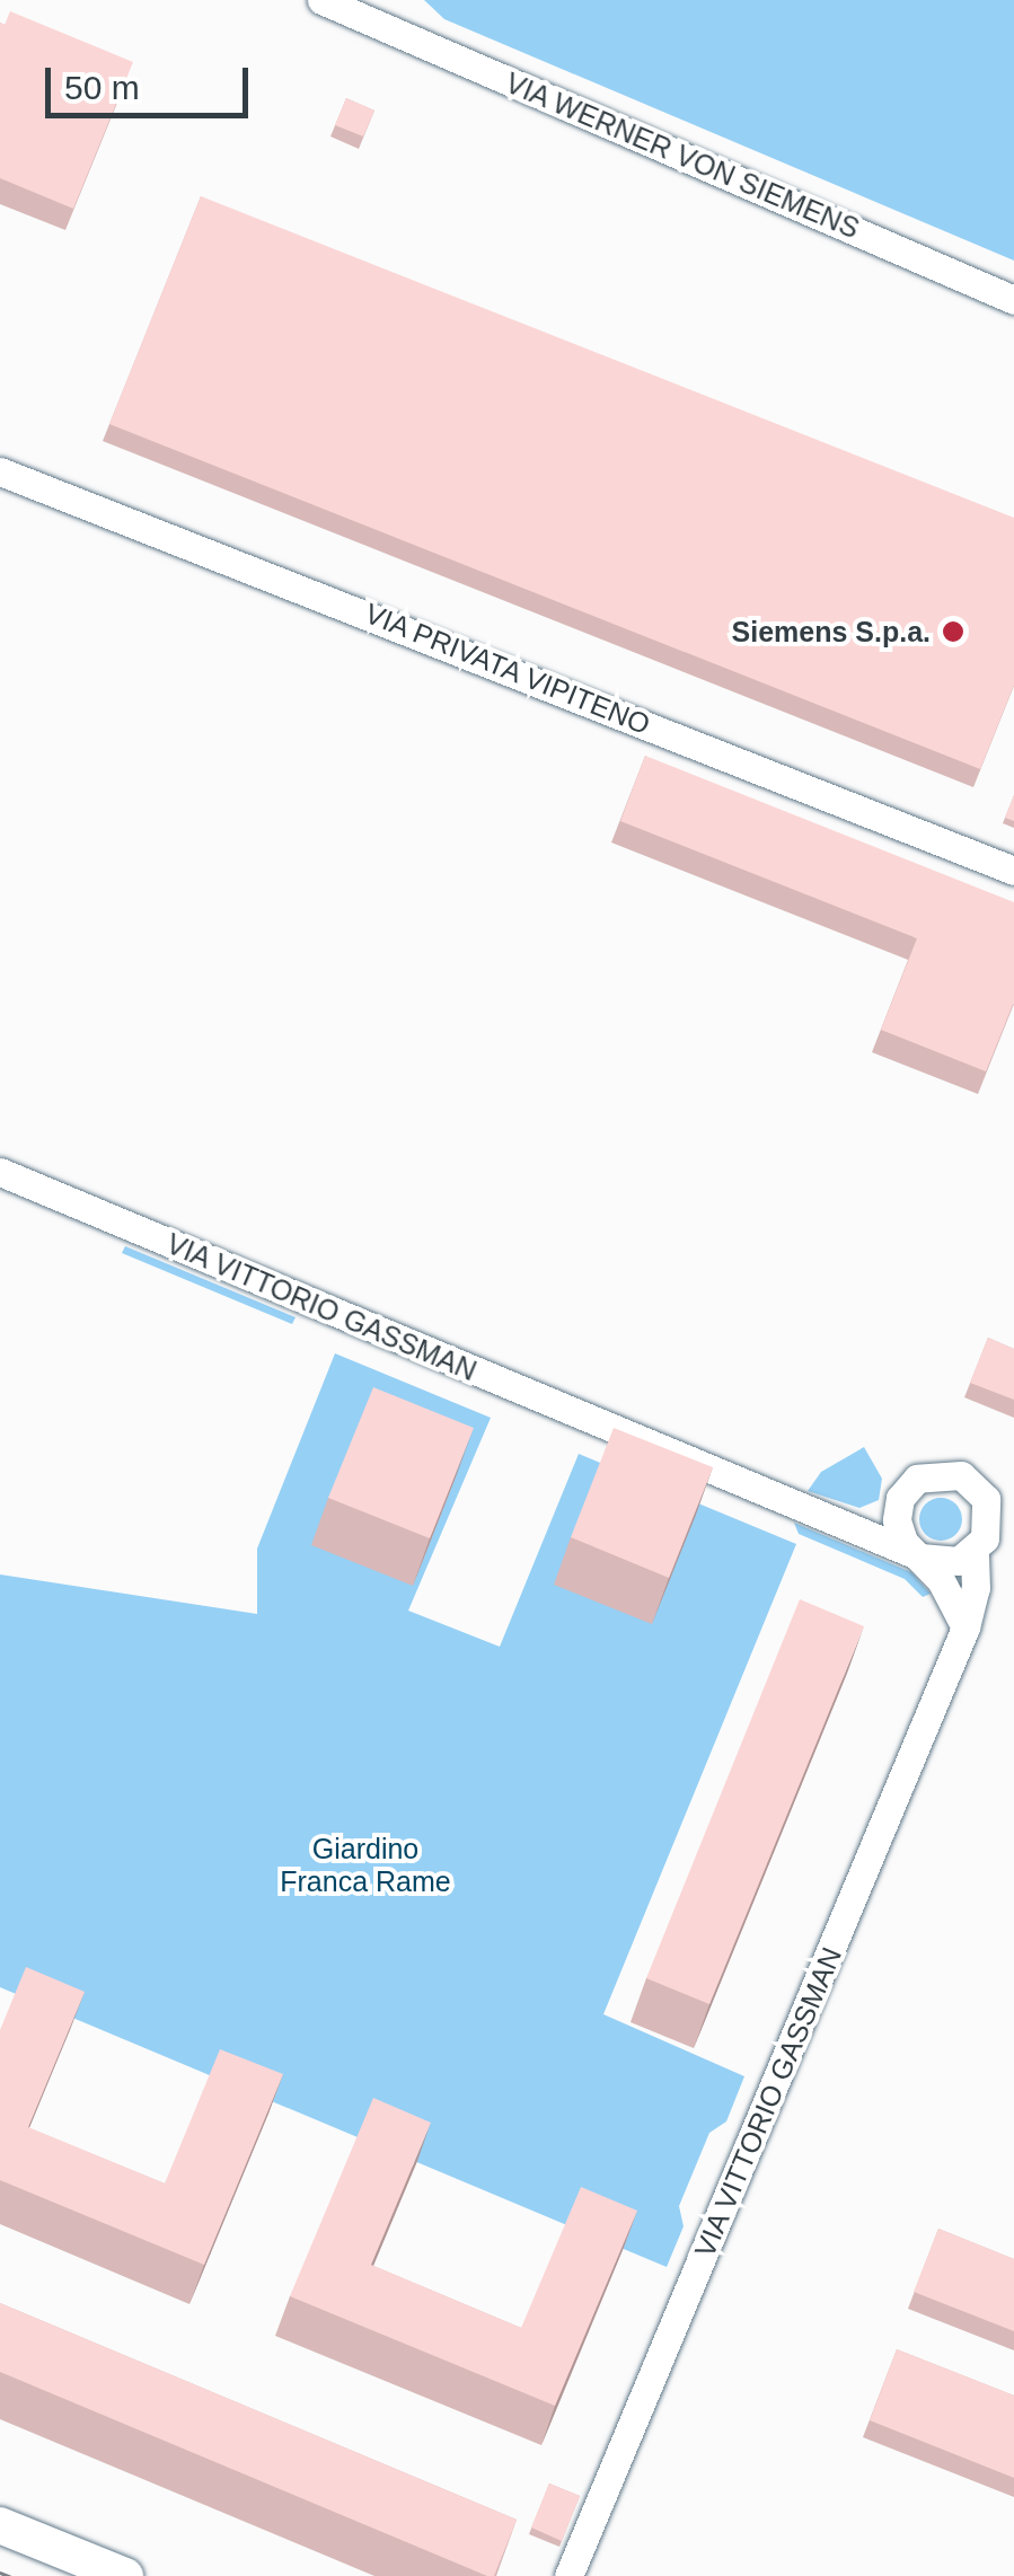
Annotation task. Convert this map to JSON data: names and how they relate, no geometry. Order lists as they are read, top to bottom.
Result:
{
  "streets": {
    "street": ["VIA WERNER VON SIEMENS", "VIA PRIVATA VIPITENO", "VIA VITTORIO GASSMAN"]
  },
  "parks": ["Giardino Franca Rame"],
  "places": ["Siemens S.p.a."],
  "scale_bar": "50 m"
}
